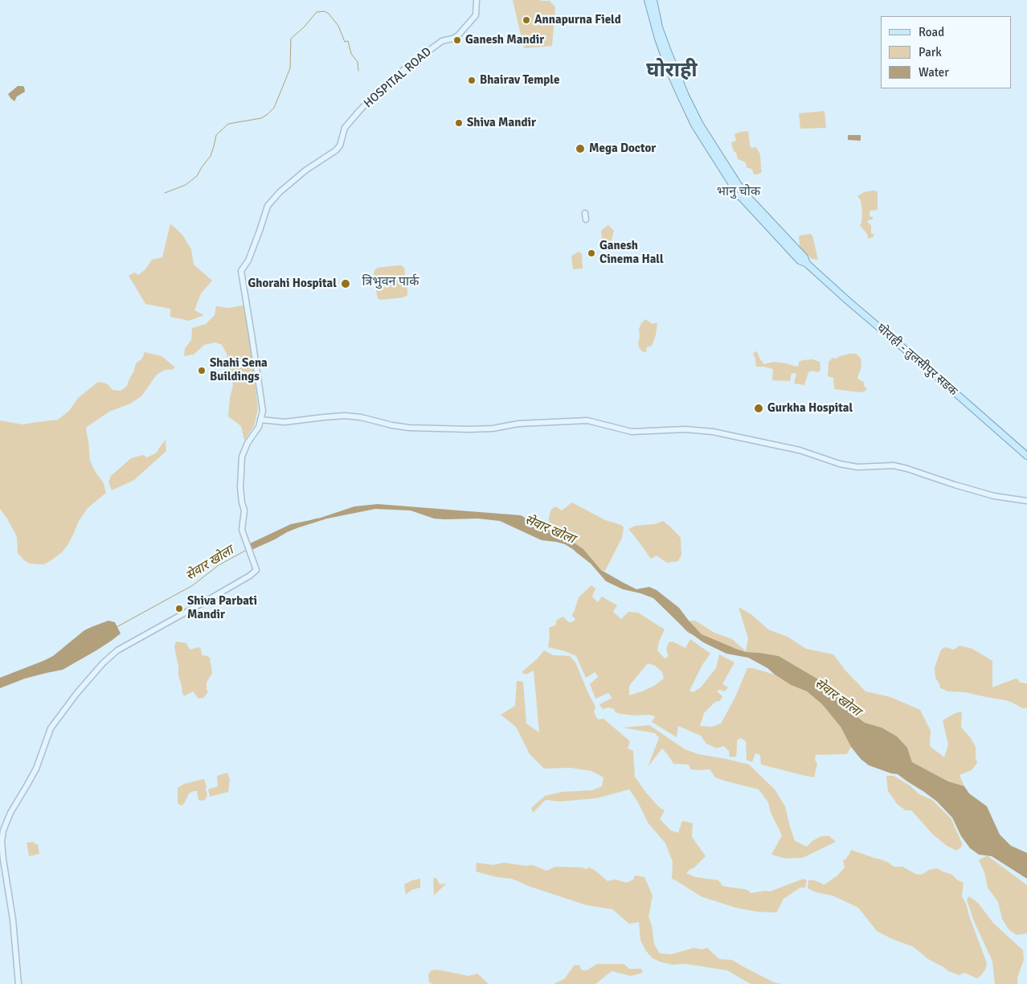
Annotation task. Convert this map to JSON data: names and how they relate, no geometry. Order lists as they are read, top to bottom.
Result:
{
  "streets": {
    "main road": ["घोराही - तुलसीपुर सडक"],
    "street": ["HOSPITAL ROAD"]
  },
  "districts": ["घोराही", "भानु चोक", "त्रिभुवन पार्क"],
  "water": ["सेवार खोला"],
  "places": [
    "Annapurna Field",
    "Ganesh Mandir",
    "Bhairav Temple",
    "Shiva Mandir",
    "Mega Doctor",
    "Ganesh Cinema Hall",
    "Ghorahi Hospital",
    "Shahi Sena Buildings",
    "Gurkha Hospital",
    "Shiva Parbati Mandir"
  ],
  "legend": ["Road", "Park", "Water"]
}
